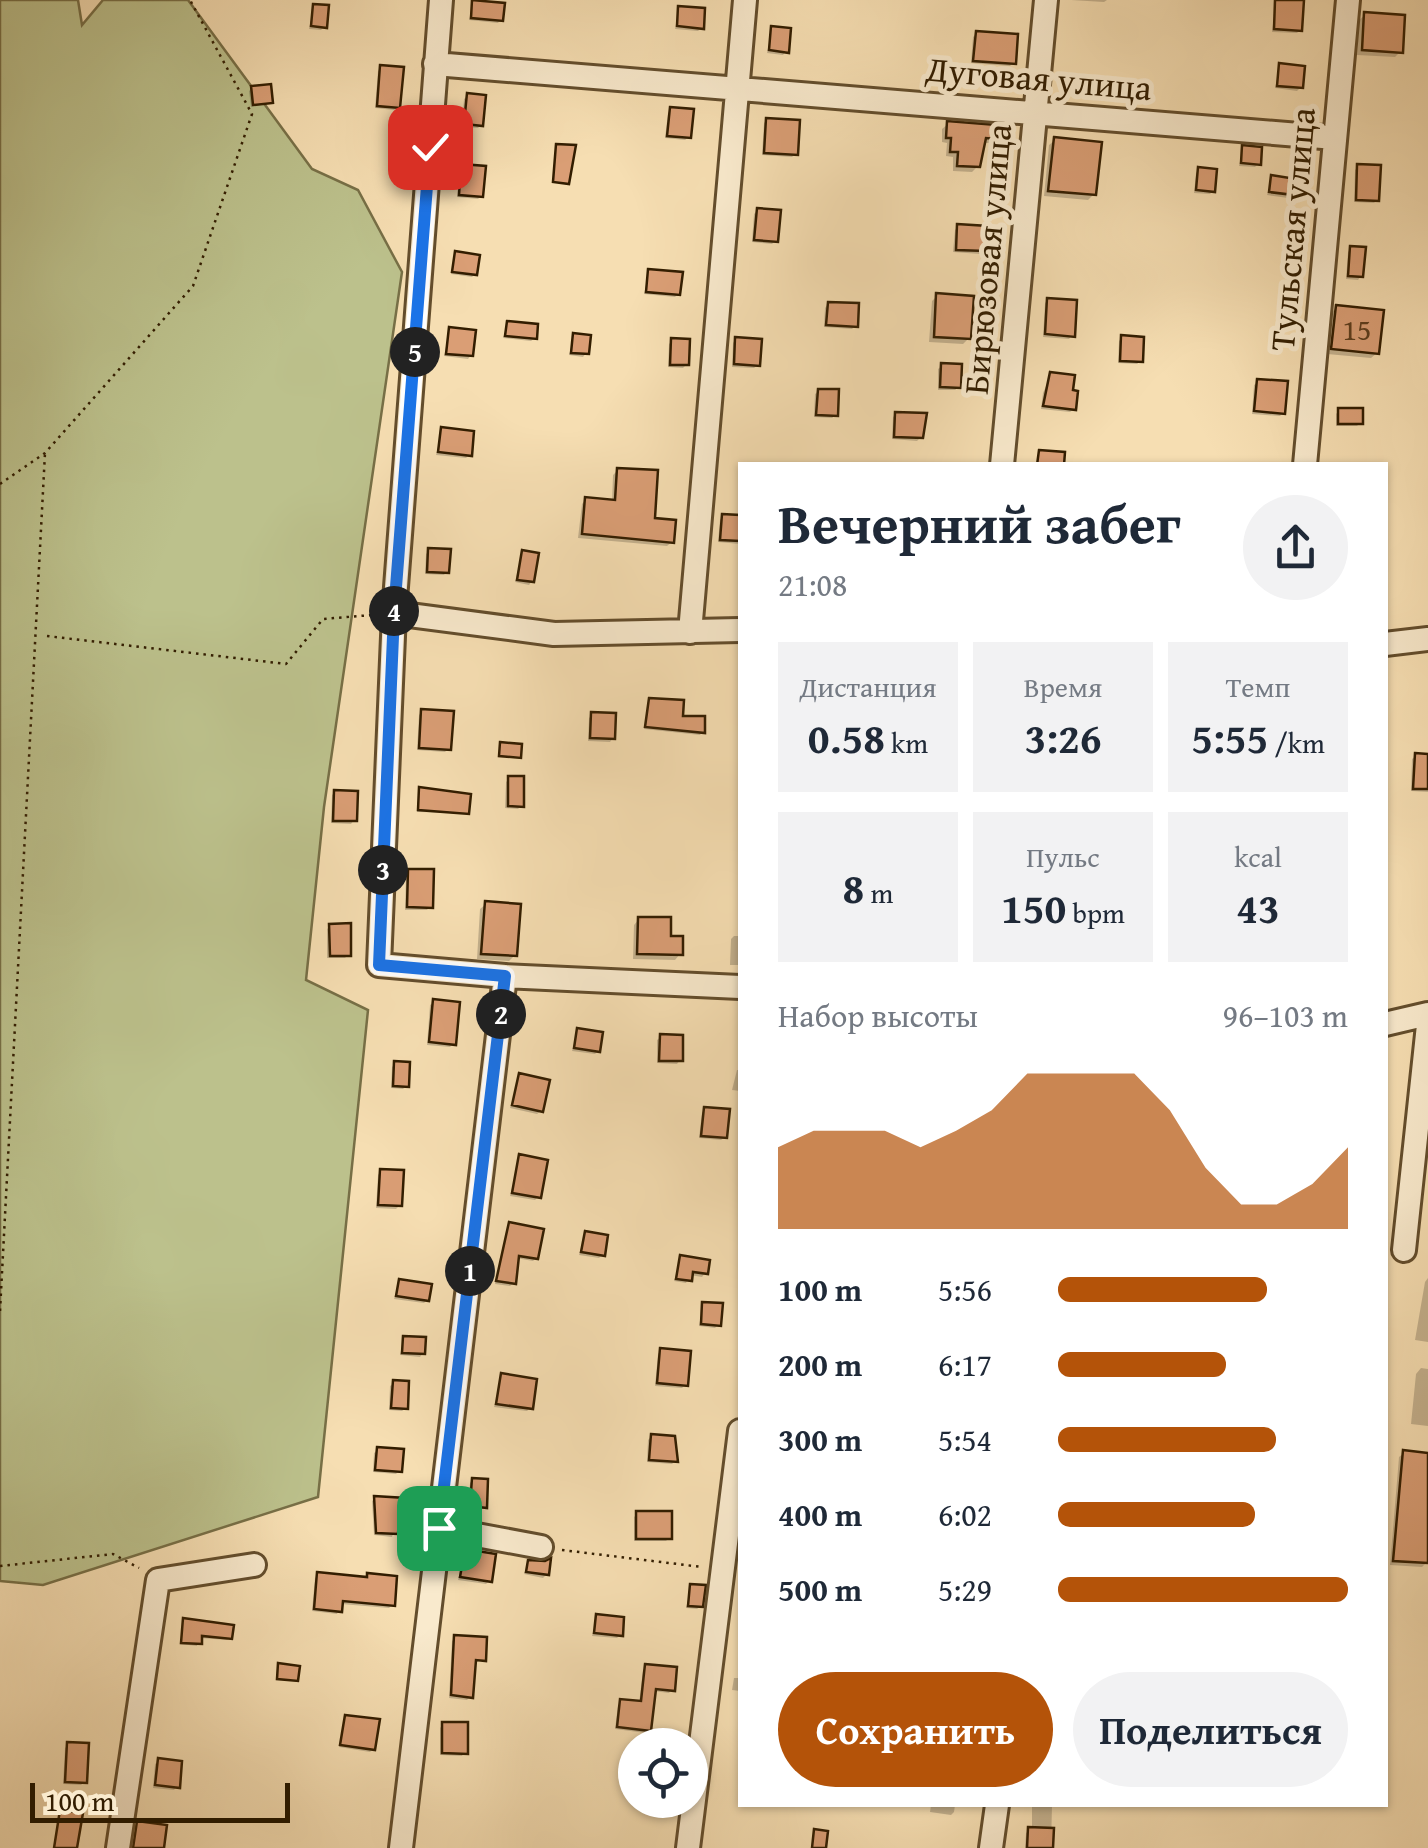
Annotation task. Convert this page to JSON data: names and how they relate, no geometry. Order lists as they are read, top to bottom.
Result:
{
  "streets": {
    "street": ["Дуговая улица", "Тульская улица", "Бирюзовая улица"]
  },
  "crossings": [
    ["Дуговая улица", "Тульская улица"],
    ["Дуговая улица", "Бирюзовая улица"]
  ],
  "house_numbers": ["15"],
  "scale_bar": "100 m",
  "page": {
    "pins": [
      "5",
      "4",
      "3",
      "2",
      "1"
    ],
    "heading": ["Вечерний забег", "21:08"],
    "stats": [
      ["Дистанция", "0.58 km"],
      ["Время", "3:26"],
      ["Темп", "5:55 /km"],
      ["8 m"],
      ["Пульс", "150 bpm"],
      ["kcal", "43"]
    ],
    "chart": ["Набор высоты", "96–103 m"],
    "list": [
      {
        "name": "100 m",
        "note": "5:56"
      },
      {
        "name": "200 m",
        "note": "6:17"
      },
      {
        "name": "300 m",
        "note": "5:54"
      },
      {
        "name": "400 m",
        "note": "6:02"
      },
      {
        "name": "500 m",
        "note": "5:29"
      }
    ],
    "buttons": ["Сохранить", "Поделиться"],
    "scale": "100 m"
  }
}
